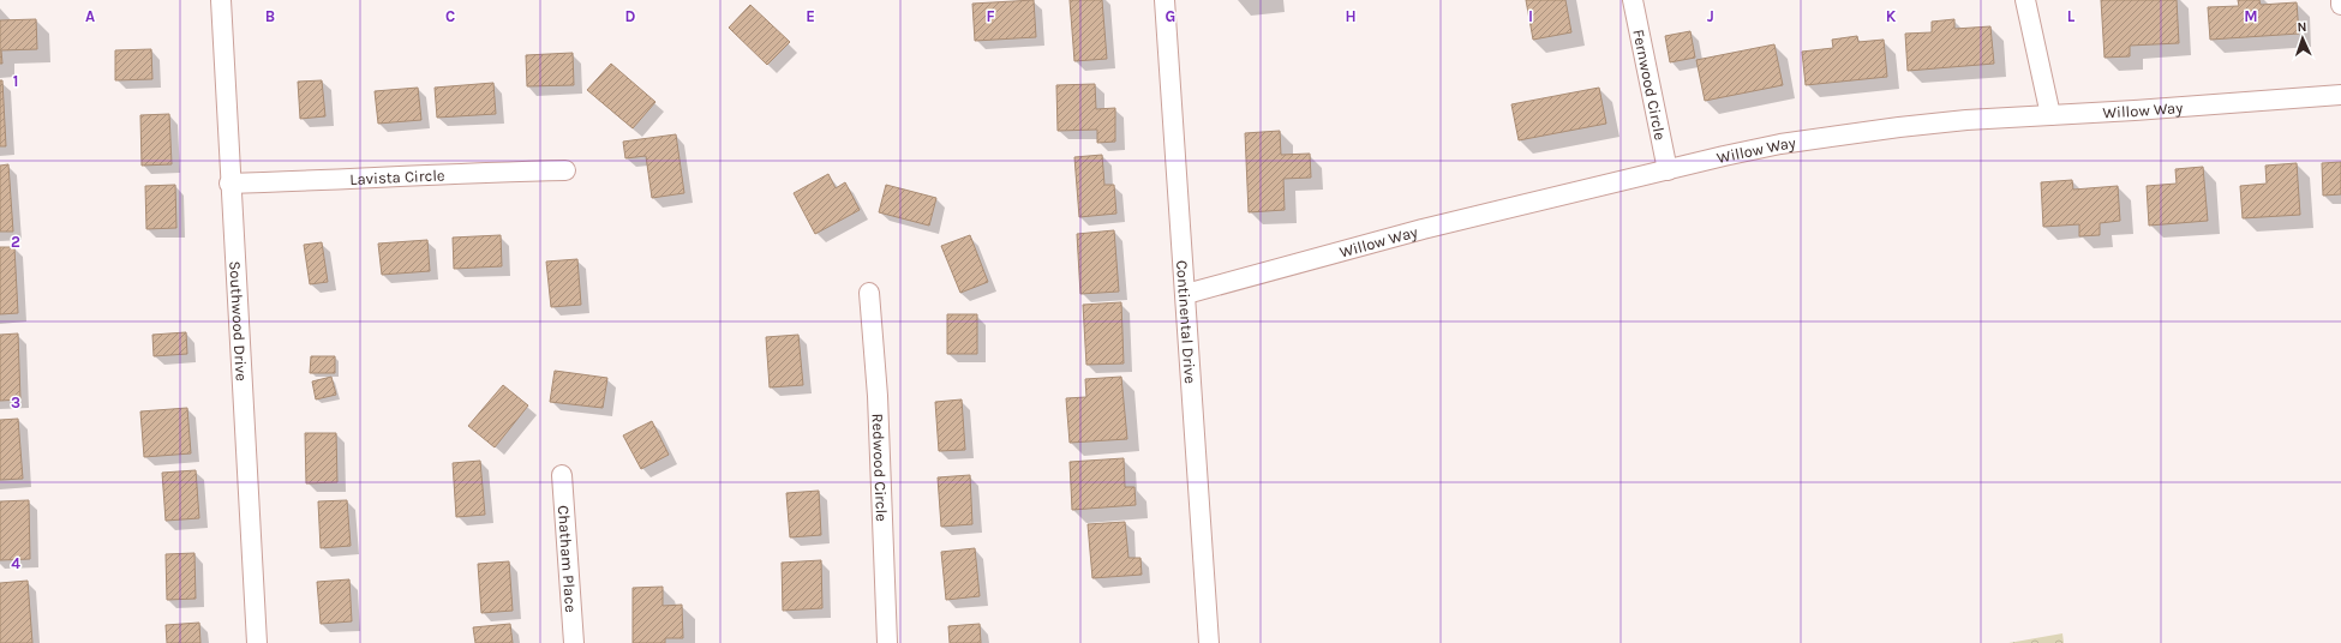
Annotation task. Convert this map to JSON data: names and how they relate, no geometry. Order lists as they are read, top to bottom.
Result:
{
  "streets": {
    "street": [
      "Fernwood Circle",
      "Willow Way",
      "Lavista Circle",
      "Southwood Drive",
      "Continental Drive",
      "Redwood Circle",
      "Chatham Place"
    ]
  },
  "crossings": [
    ["Fernwood Circle", "Willow Way"],
    ["Willow Way", "Continental Drive"],
    ["Lavista Circle", "Southwood Drive"]
  ],
  "north": "top",
  "grid": {
    "columns": [
      "A",
      "B",
      "C",
      "D",
      "E",
      "F",
      "G",
      "H",
      "I",
      "J",
      "K",
      "L",
      "M"
    ],
    "rows": [
      "1",
      "2",
      "3",
      "4"
    ]
  }
}
